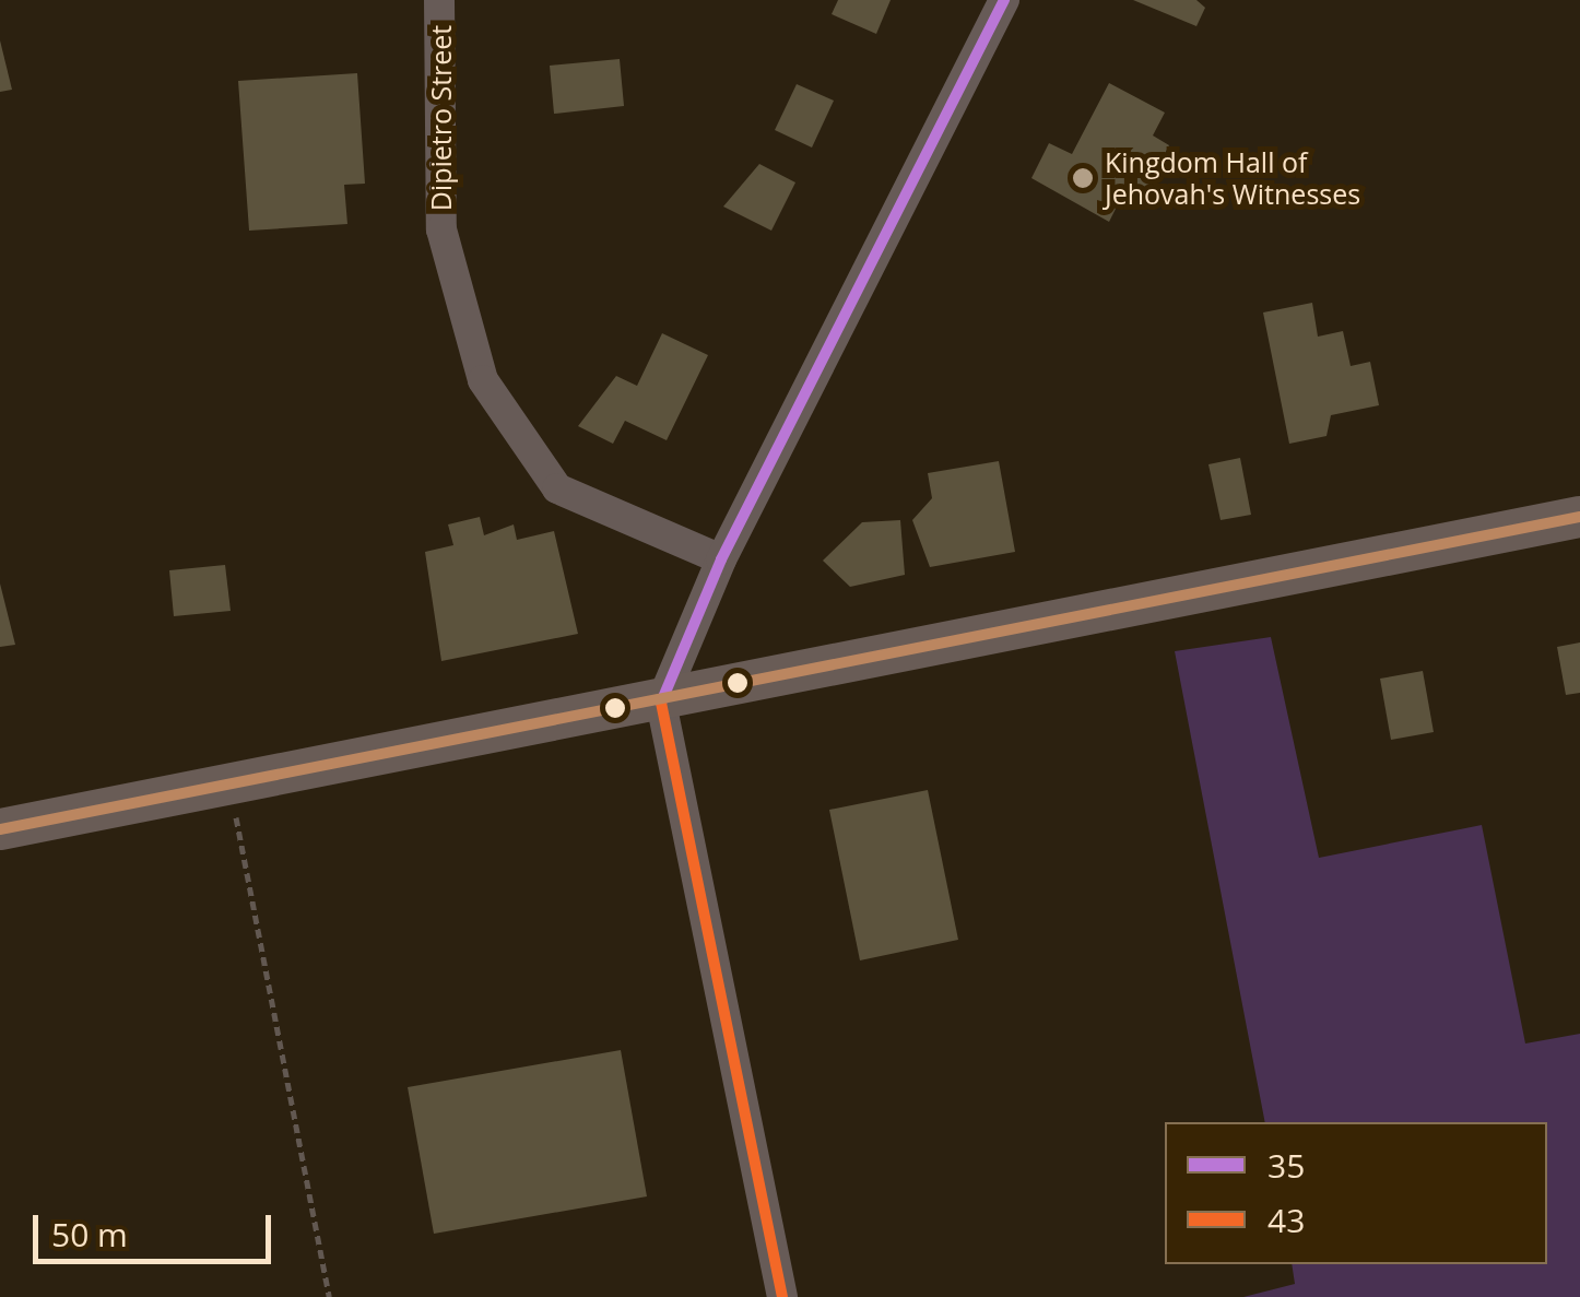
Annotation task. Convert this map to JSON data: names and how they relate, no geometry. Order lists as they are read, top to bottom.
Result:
{
  "streets": {
    "street": ["Dipietro Street"]
  },
  "places": ["Kingdom Hall of Jehovah's Witnesses"],
  "lines": ["transit line 35", "transit line 43"],
  "legend": ["35", "43"],
  "scale_bar": "50 m"
}
